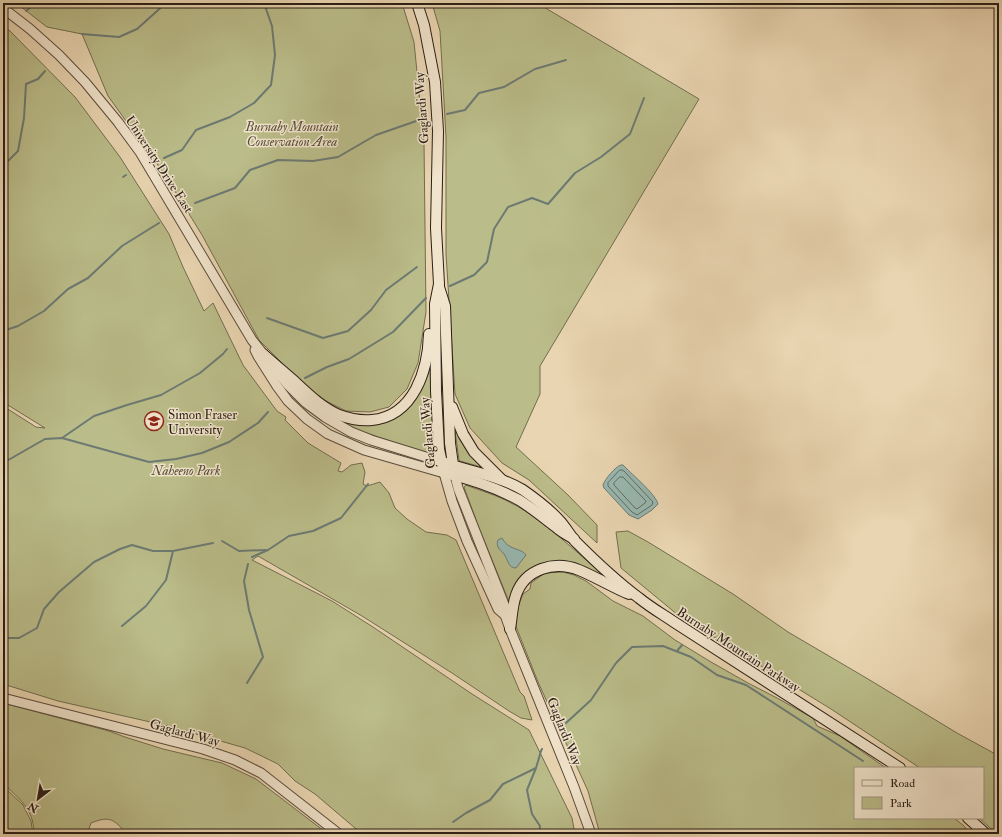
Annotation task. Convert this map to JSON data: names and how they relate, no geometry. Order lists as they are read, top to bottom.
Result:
{
  "streets": {
    "main road": ["Gaglardi Way", "University Drive East", "Burnaby Mountain Parkway"]
  },
  "crossings": [
    ["Gaglardi Way", "University Drive East"],
    ["Gaglardi Way", "Burnaby Mountain Parkway"],
    ["University Drive East", "Burnaby Mountain Parkway"]
  ],
  "parks": ["Burnaby Mountain Conservation Area", "Naheeno Park"],
  "places": {
    "school or university": ["Simon Fraser University"]
  },
  "legend": ["Road", "Park"],
  "north": "bottom left"
}
